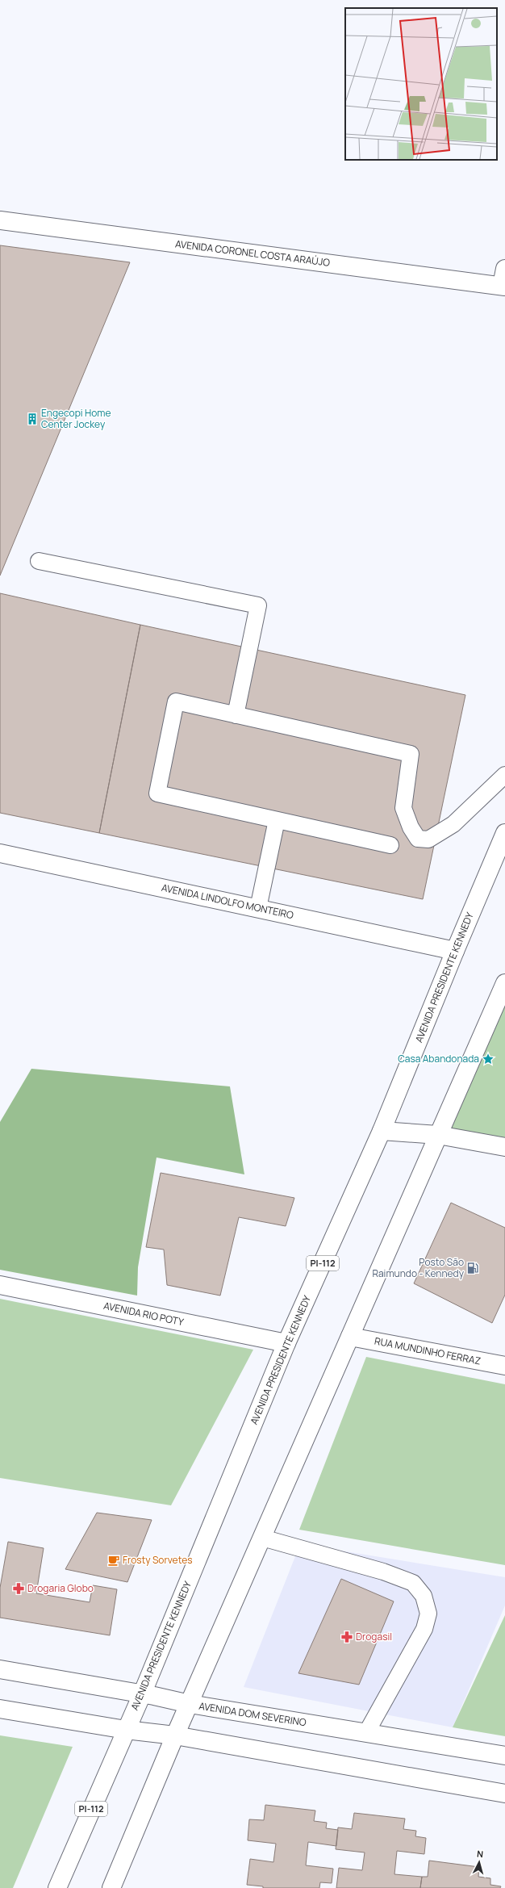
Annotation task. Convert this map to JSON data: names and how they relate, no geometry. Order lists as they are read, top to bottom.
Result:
{
  "streets": {
    "main road": [
      "AVENIDA CORONEL COSTA ARAÚJO",
      "AVENIDA LINDOLFO MONTEIRO",
      "AVENIDA PRESIDENTE KENNEDY",
      "PI-112",
      "AVENIDA RIO POTY",
      "RUA MUNDINHO FERRAZ",
      "AVENIDA DOM SEVERINO"
    ]
  },
  "crossings": [
    ["AVENIDA LINDOLFO MONTEIRO", "AVENIDA PRESIDENTE KENNEDY"],
    ["AVENIDA PRESIDENTE KENNEDY", "AVENIDA RIO POTY"],
    ["AVENIDA PRESIDENTE KENNEDY", "AVENIDA DOM SEVERINO"]
  ],
  "places": {
    "building": ["Engecopi Home Center Jockey"],
    "place": ["Casa Abandonada"],
    "fuel station": ["Posto São Raimundo - Kennedy"],
    "cafe": ["Frosty Sorvetes"],
    "pharmacy": ["Drogaria Globo", "Drogasil"]
  },
  "north": "top"
}
